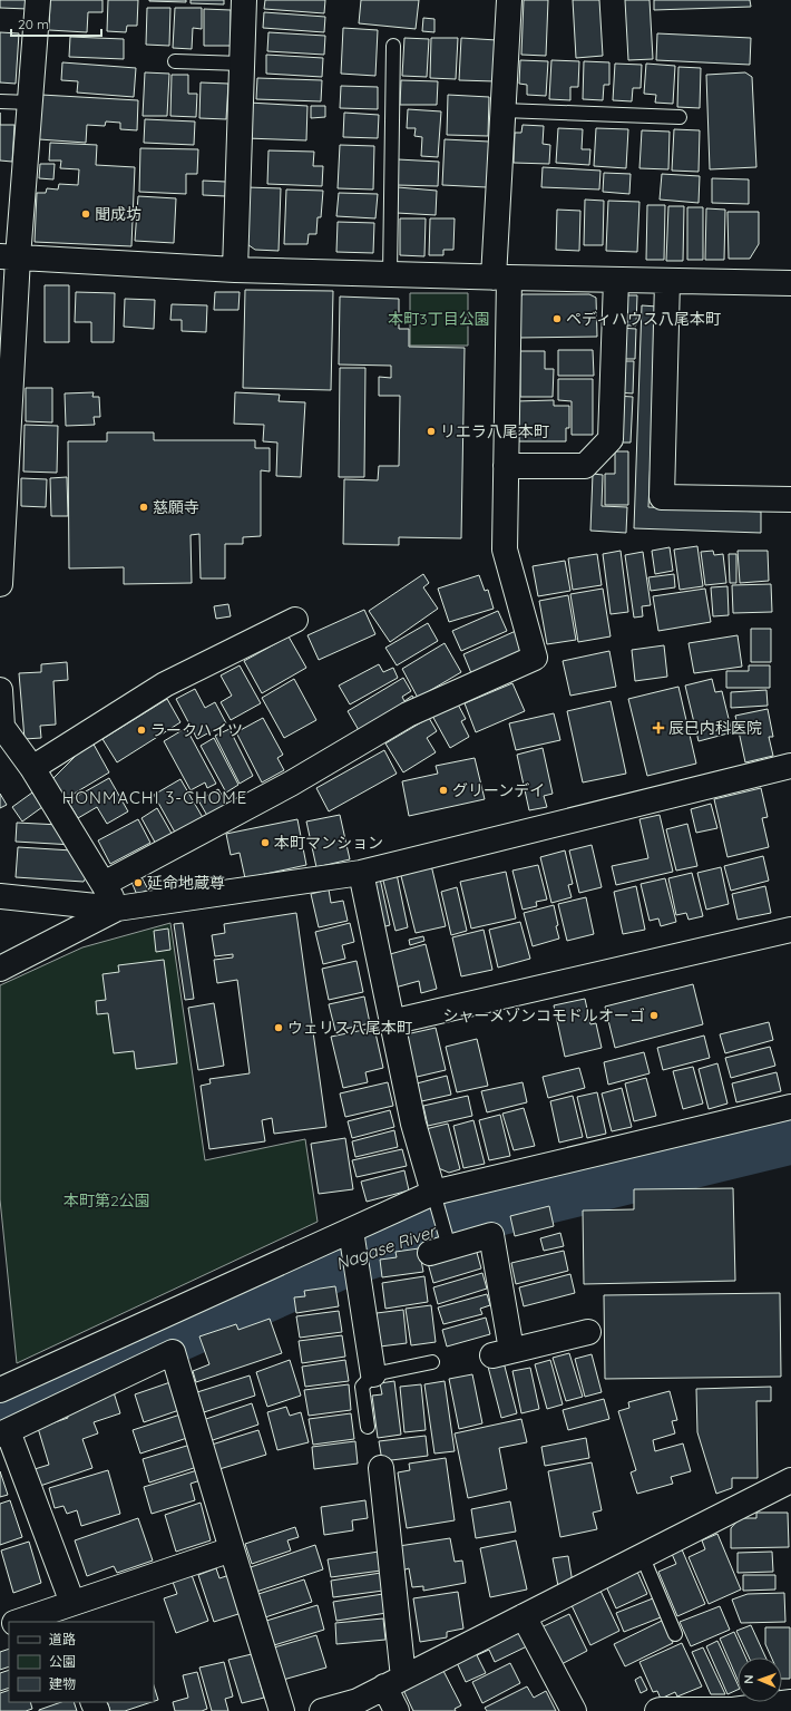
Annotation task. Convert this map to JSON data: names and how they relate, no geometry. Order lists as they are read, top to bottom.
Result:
{
  "districts": ["HONMACHI 3-CHOME"],
  "water": ["Nagase River"],
  "parks": ["本町3丁目公園", "本町第2公園"],
  "places": {
    "other": [
      "聞成坊",
      "ペディハウス八尾本町",
      "リエラ八尾本町",
      "慈願寺",
      "ラークハイツ",
      "グリーンデイ",
      "本町マンション",
      "延命地蔵尊",
      "シャーメゾンコモドルオーゴ",
      "ウェリス八尾本町"
    ],
    "health": ["辰巳内科医院"]
  },
  "legend": ["道路", "公園", "建物"],
  "scale_bar": "20 m",
  "north": "left"
}
